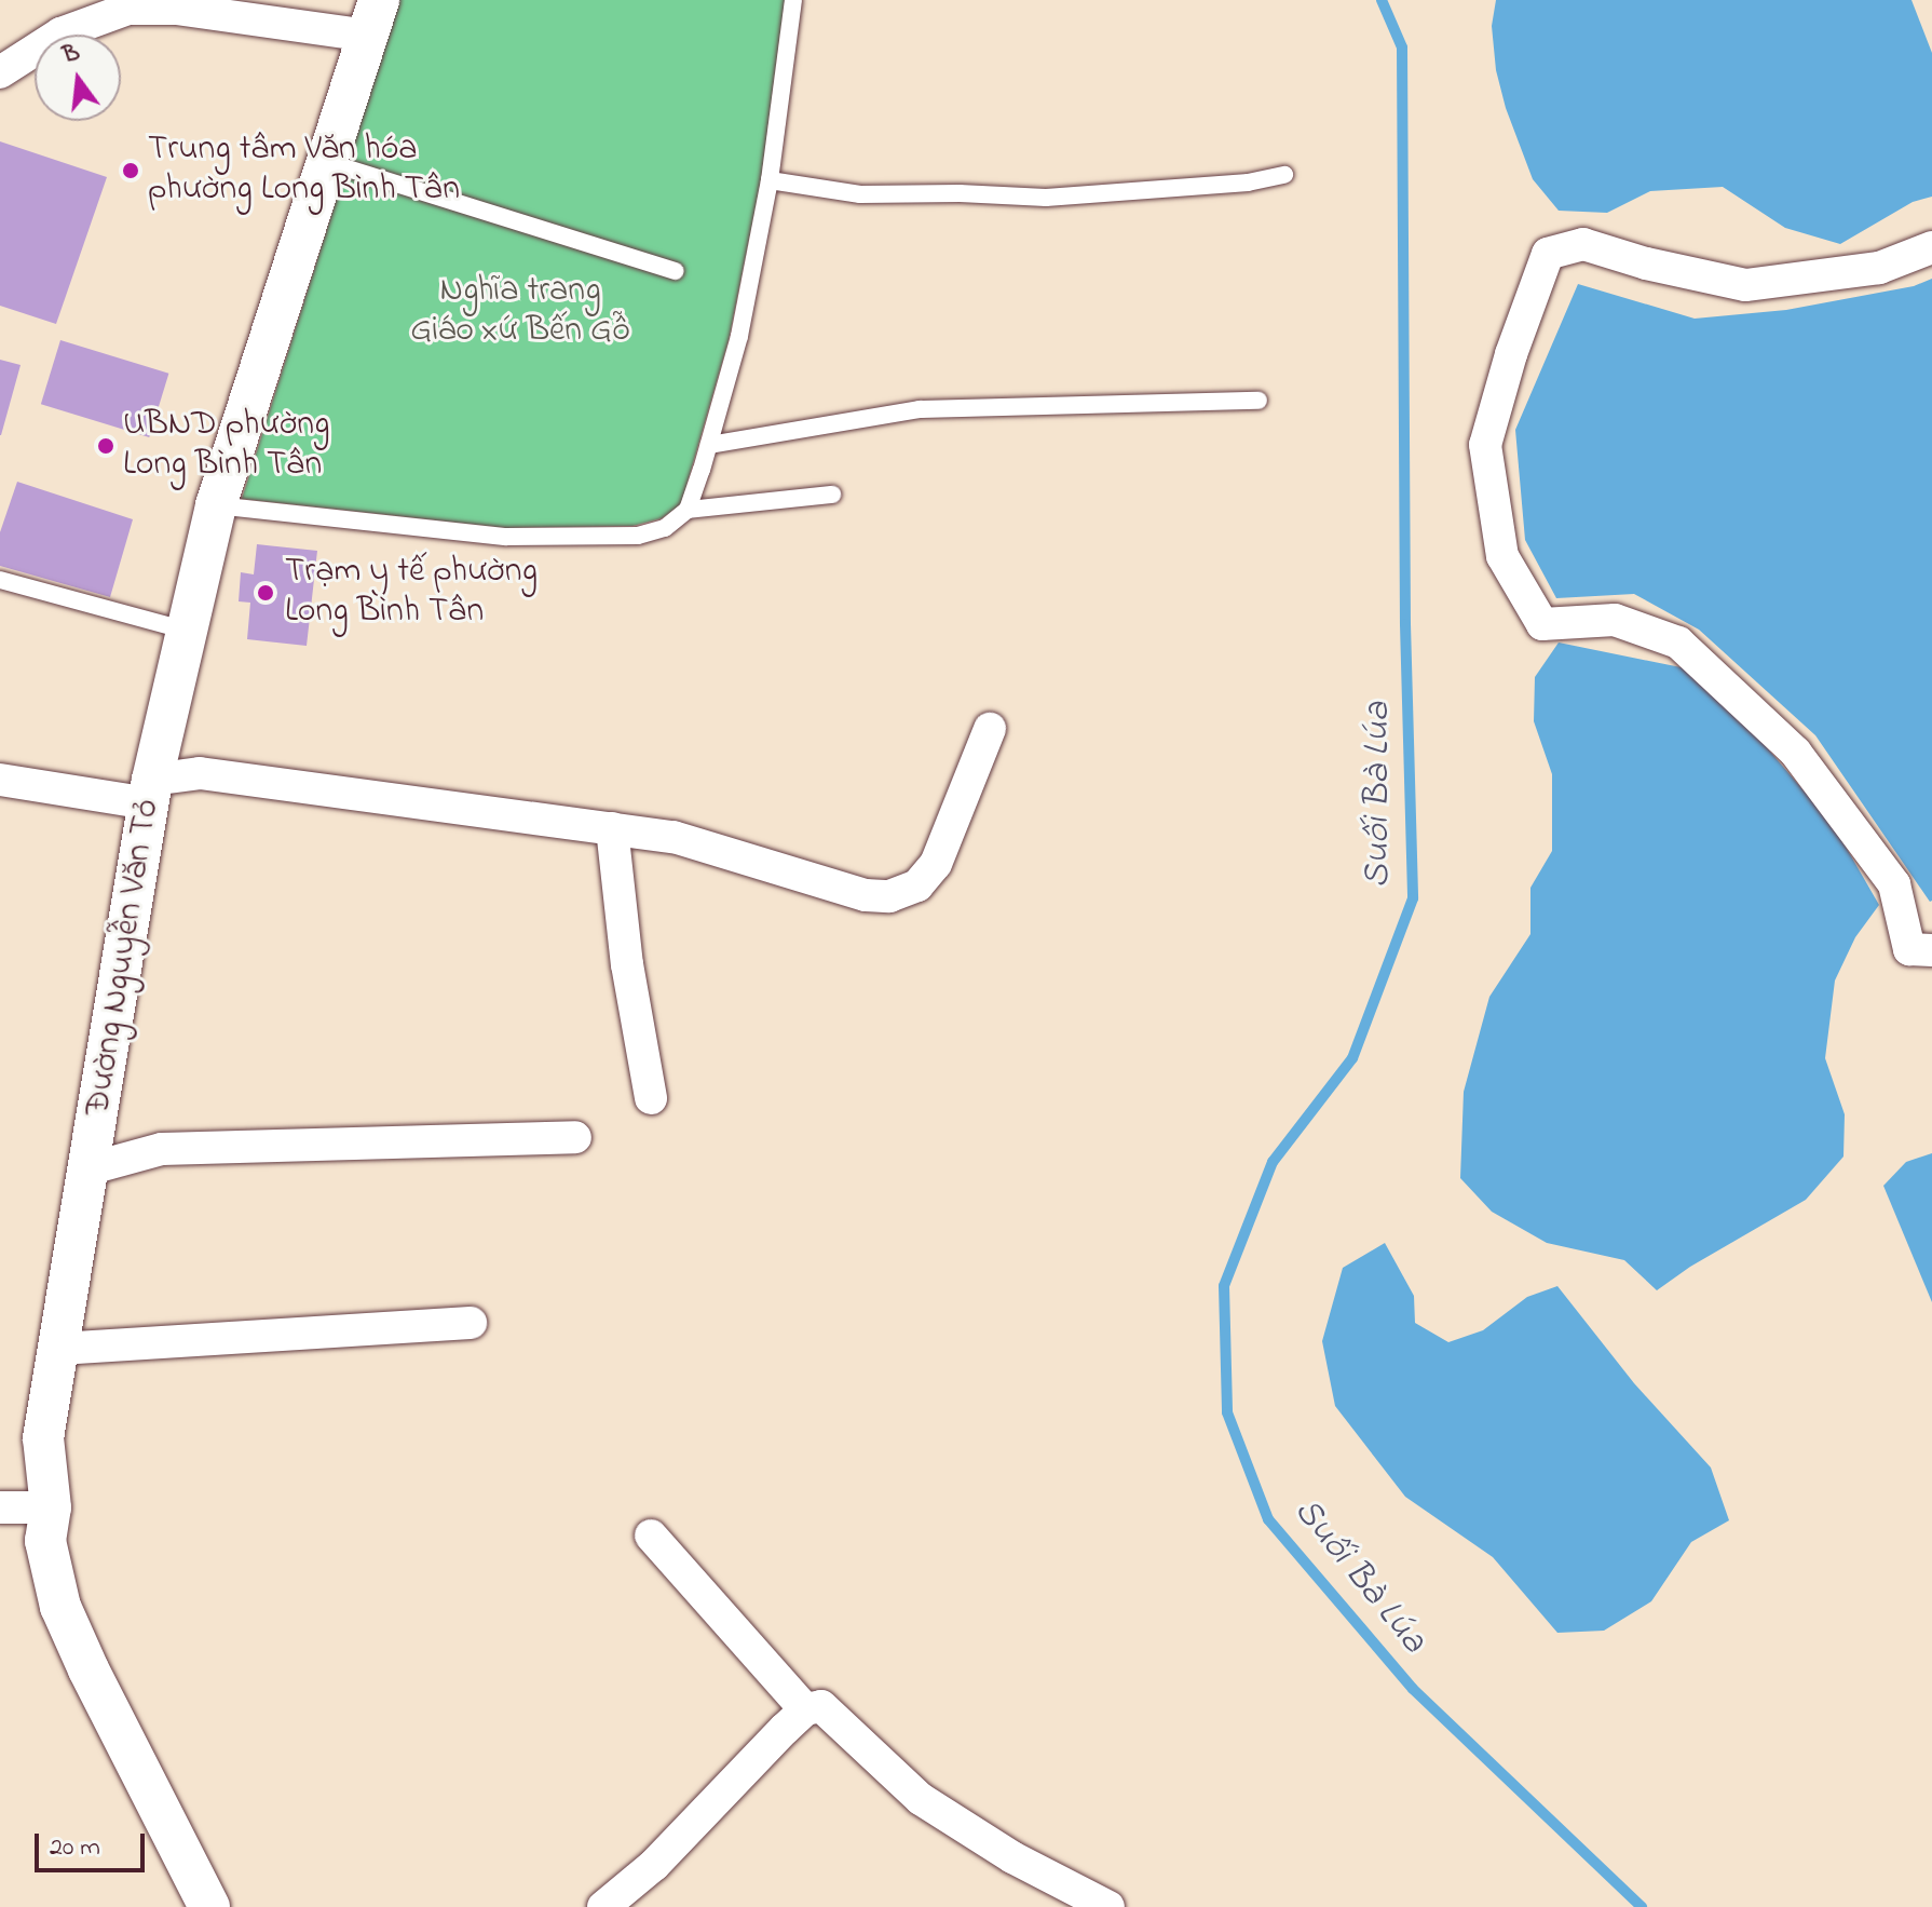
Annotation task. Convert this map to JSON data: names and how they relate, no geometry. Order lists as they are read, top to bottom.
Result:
{
  "streets": {
    "street": ["Đường Nguyễn Văn Tỏ"]
  },
  "water": ["Suối Bà Lúa"],
  "parks": ["Nghĩa trang Giáo xứ Bến Gỗ"],
  "places": ["Trung tâm Văn hóa phường Long Bình Tân", "UBND phường Long Bình Tân", "Trạm y tế phường Long Bình Tân"],
  "scale_bar": "20 m",
  "north": "top"
}
